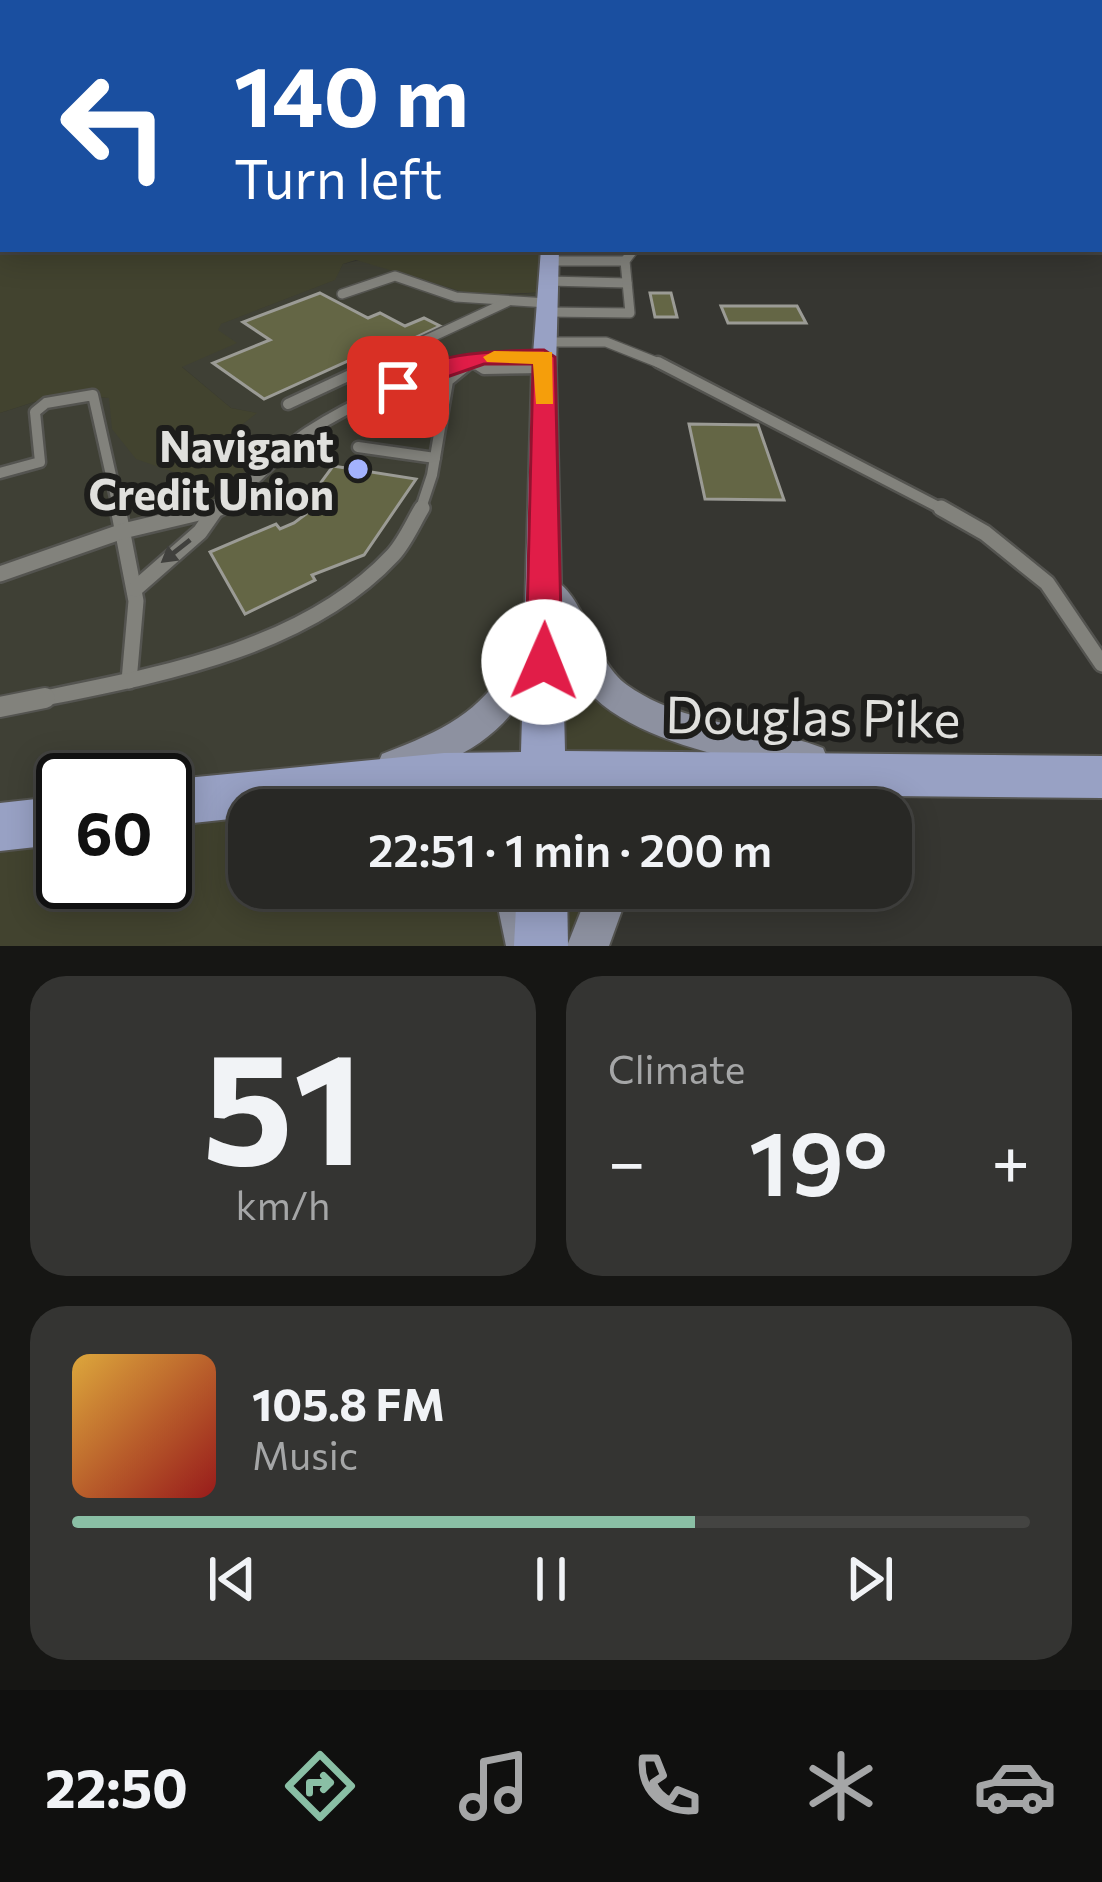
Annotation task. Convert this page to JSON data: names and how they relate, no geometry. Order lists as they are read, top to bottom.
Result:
{
  "streets": {
    "main road": ["Douglas Pike"]
  },
  "places": ["Navigant Credit Union"],
  "page": {
    "turn": ["140 m", "Turn left"],
    "limit": "60",
    "trip": "22:51 · 1 min · 200 m",
    "tile": [
      ["51", "km/h"],
      "Climate"
    ],
    "heat": ["−", "19°", "+"],
    "song": ["105.8 FM", "Music"],
    "tabs": "22:50"
  }
}
